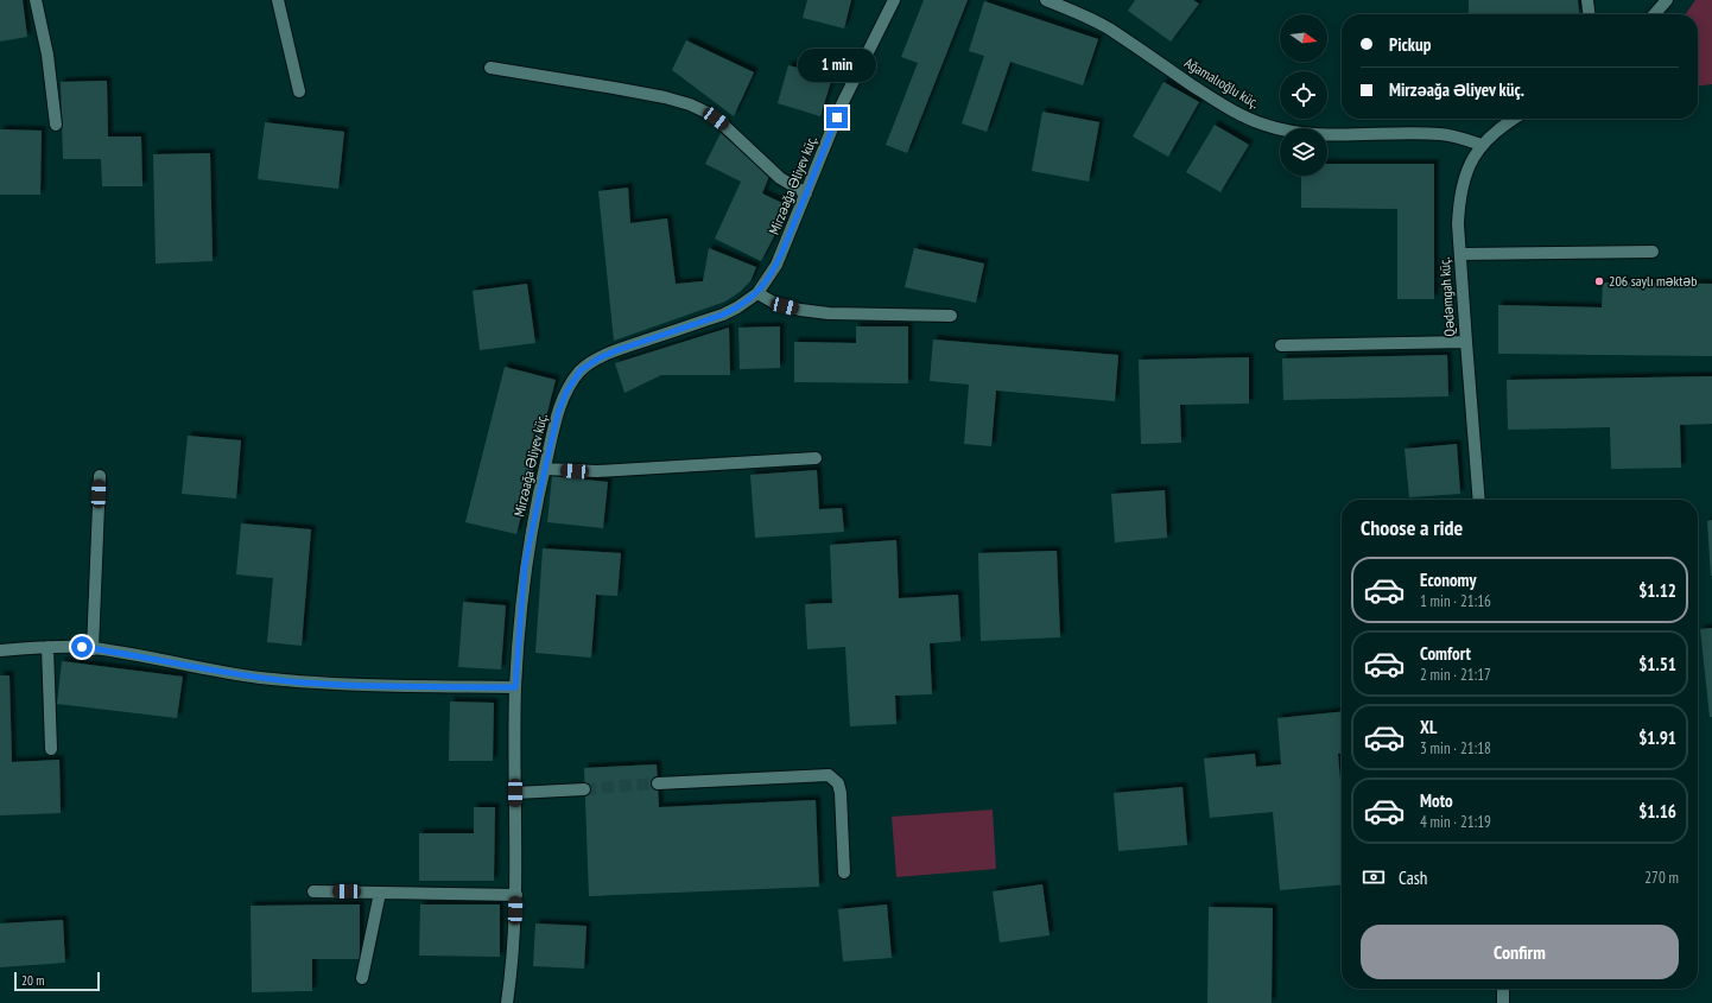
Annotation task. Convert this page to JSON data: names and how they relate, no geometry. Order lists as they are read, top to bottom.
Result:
{
  "streets": {
    "street": ["Ağamalıoğlu küç.", "Mirzəağa Əliyev küç.", "Qədəmgah küç."]
  },
  "crossings": [
    ["Ağamalıoğlu küç.", "Qədəmgah küç."]
  ],
  "places": ["206 saylı məktəb"],
  "scale_bar": "20 m",
  "north": "right",
  "page": {
    "banner": ["Pickup", "Mirzəağa Əliyev küç."],
    "bubble": "1 min",
    "heading": "Choose a ride",
    "list": [
      {
        "name": "Economy",
        "note": "1 min · 21:16",
        "value": "$1.12"
      },
      {
        "name": "Comfort",
        "note": "2 min · 21:17",
        "value": "$1.51"
      },
      {
        "name": "XL",
        "note": "3 min · 21:18",
        "value": "$1.91"
      },
      {
        "name": "Moto",
        "note": "4 min · 21:19",
        "value": "$1.16"
      }
    ],
    "pay": ["Cash", "270 m"],
    "buttons": "Confirm",
    "scale": "20 m"
  }
}
